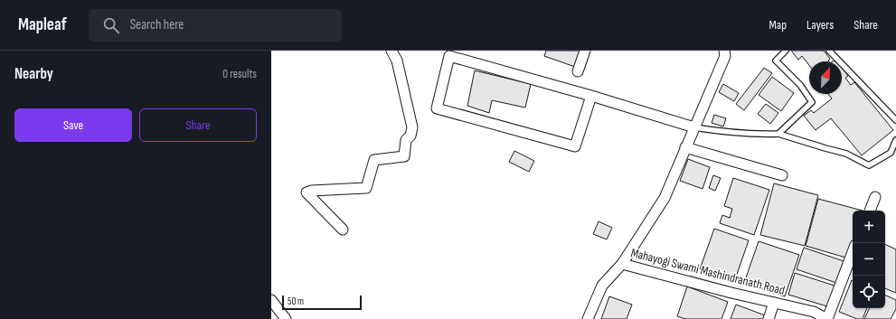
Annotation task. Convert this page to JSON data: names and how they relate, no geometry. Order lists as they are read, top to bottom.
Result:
{
  "streets": {
    "street": ["Mahayogi Swami Mashindranath Road"]
  },
  "scale_bar": "50 m",
  "north": "top right",
  "page": {
    "header": "Mapleaf",
    "search": "Search here",
    "nav": ["Map", "Layers", "Share"],
    "heading": ["Nearby", "0 results"],
    "buttons": ["Save", "Share"],
    "map_buttons": ["+", "−"],
    "scale": "50 m"
  }
}
